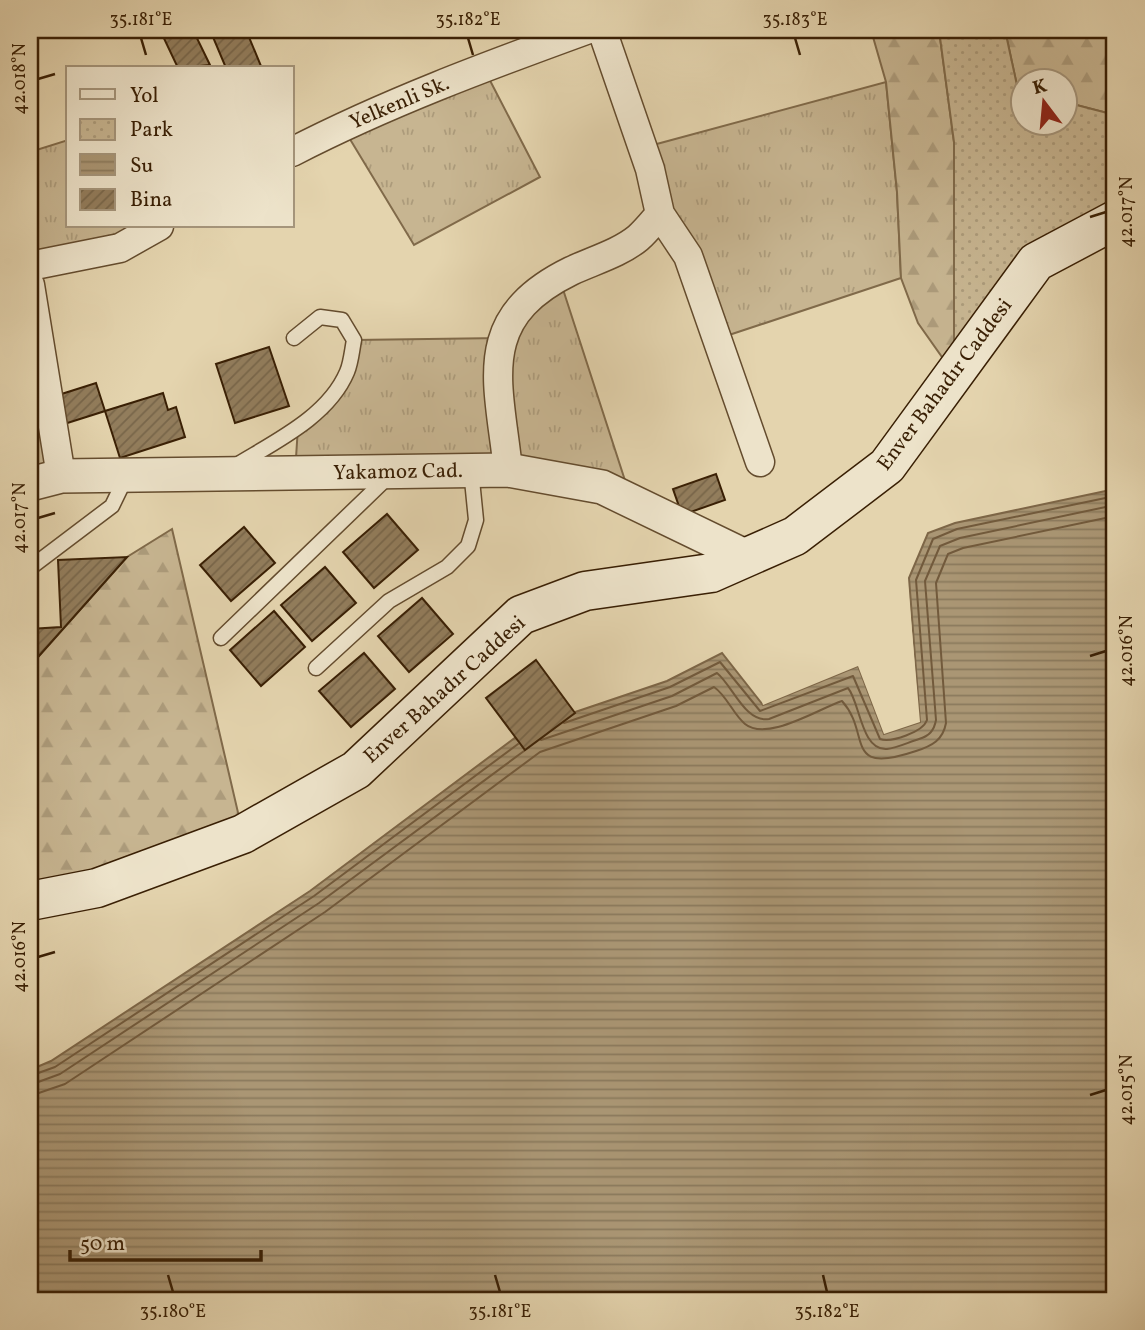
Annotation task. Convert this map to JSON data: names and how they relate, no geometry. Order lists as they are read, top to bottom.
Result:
{
  "streets": {
    "main road": ["Enver Bahadır Caddesi"],
    "street": ["Yelkenli Sk.", "Yakamoz Cad."]
  },
  "crossings": [
    ["Enver Bahadır Caddesi", "Yakamoz Cad."]
  ],
  "legend": [
    "Yol",
    "Park",
    "Su",
    "Bina"
  ],
  "scale_bar": "50 m",
  "north": "top",
  "coordinates": [
    "35.181°E",
    "35.182°E",
    "35.183°E",
    "42.018°N",
    "42.017°N",
    "42.016°N",
    "42.015°N",
    "35.180°E"
  ]
}
